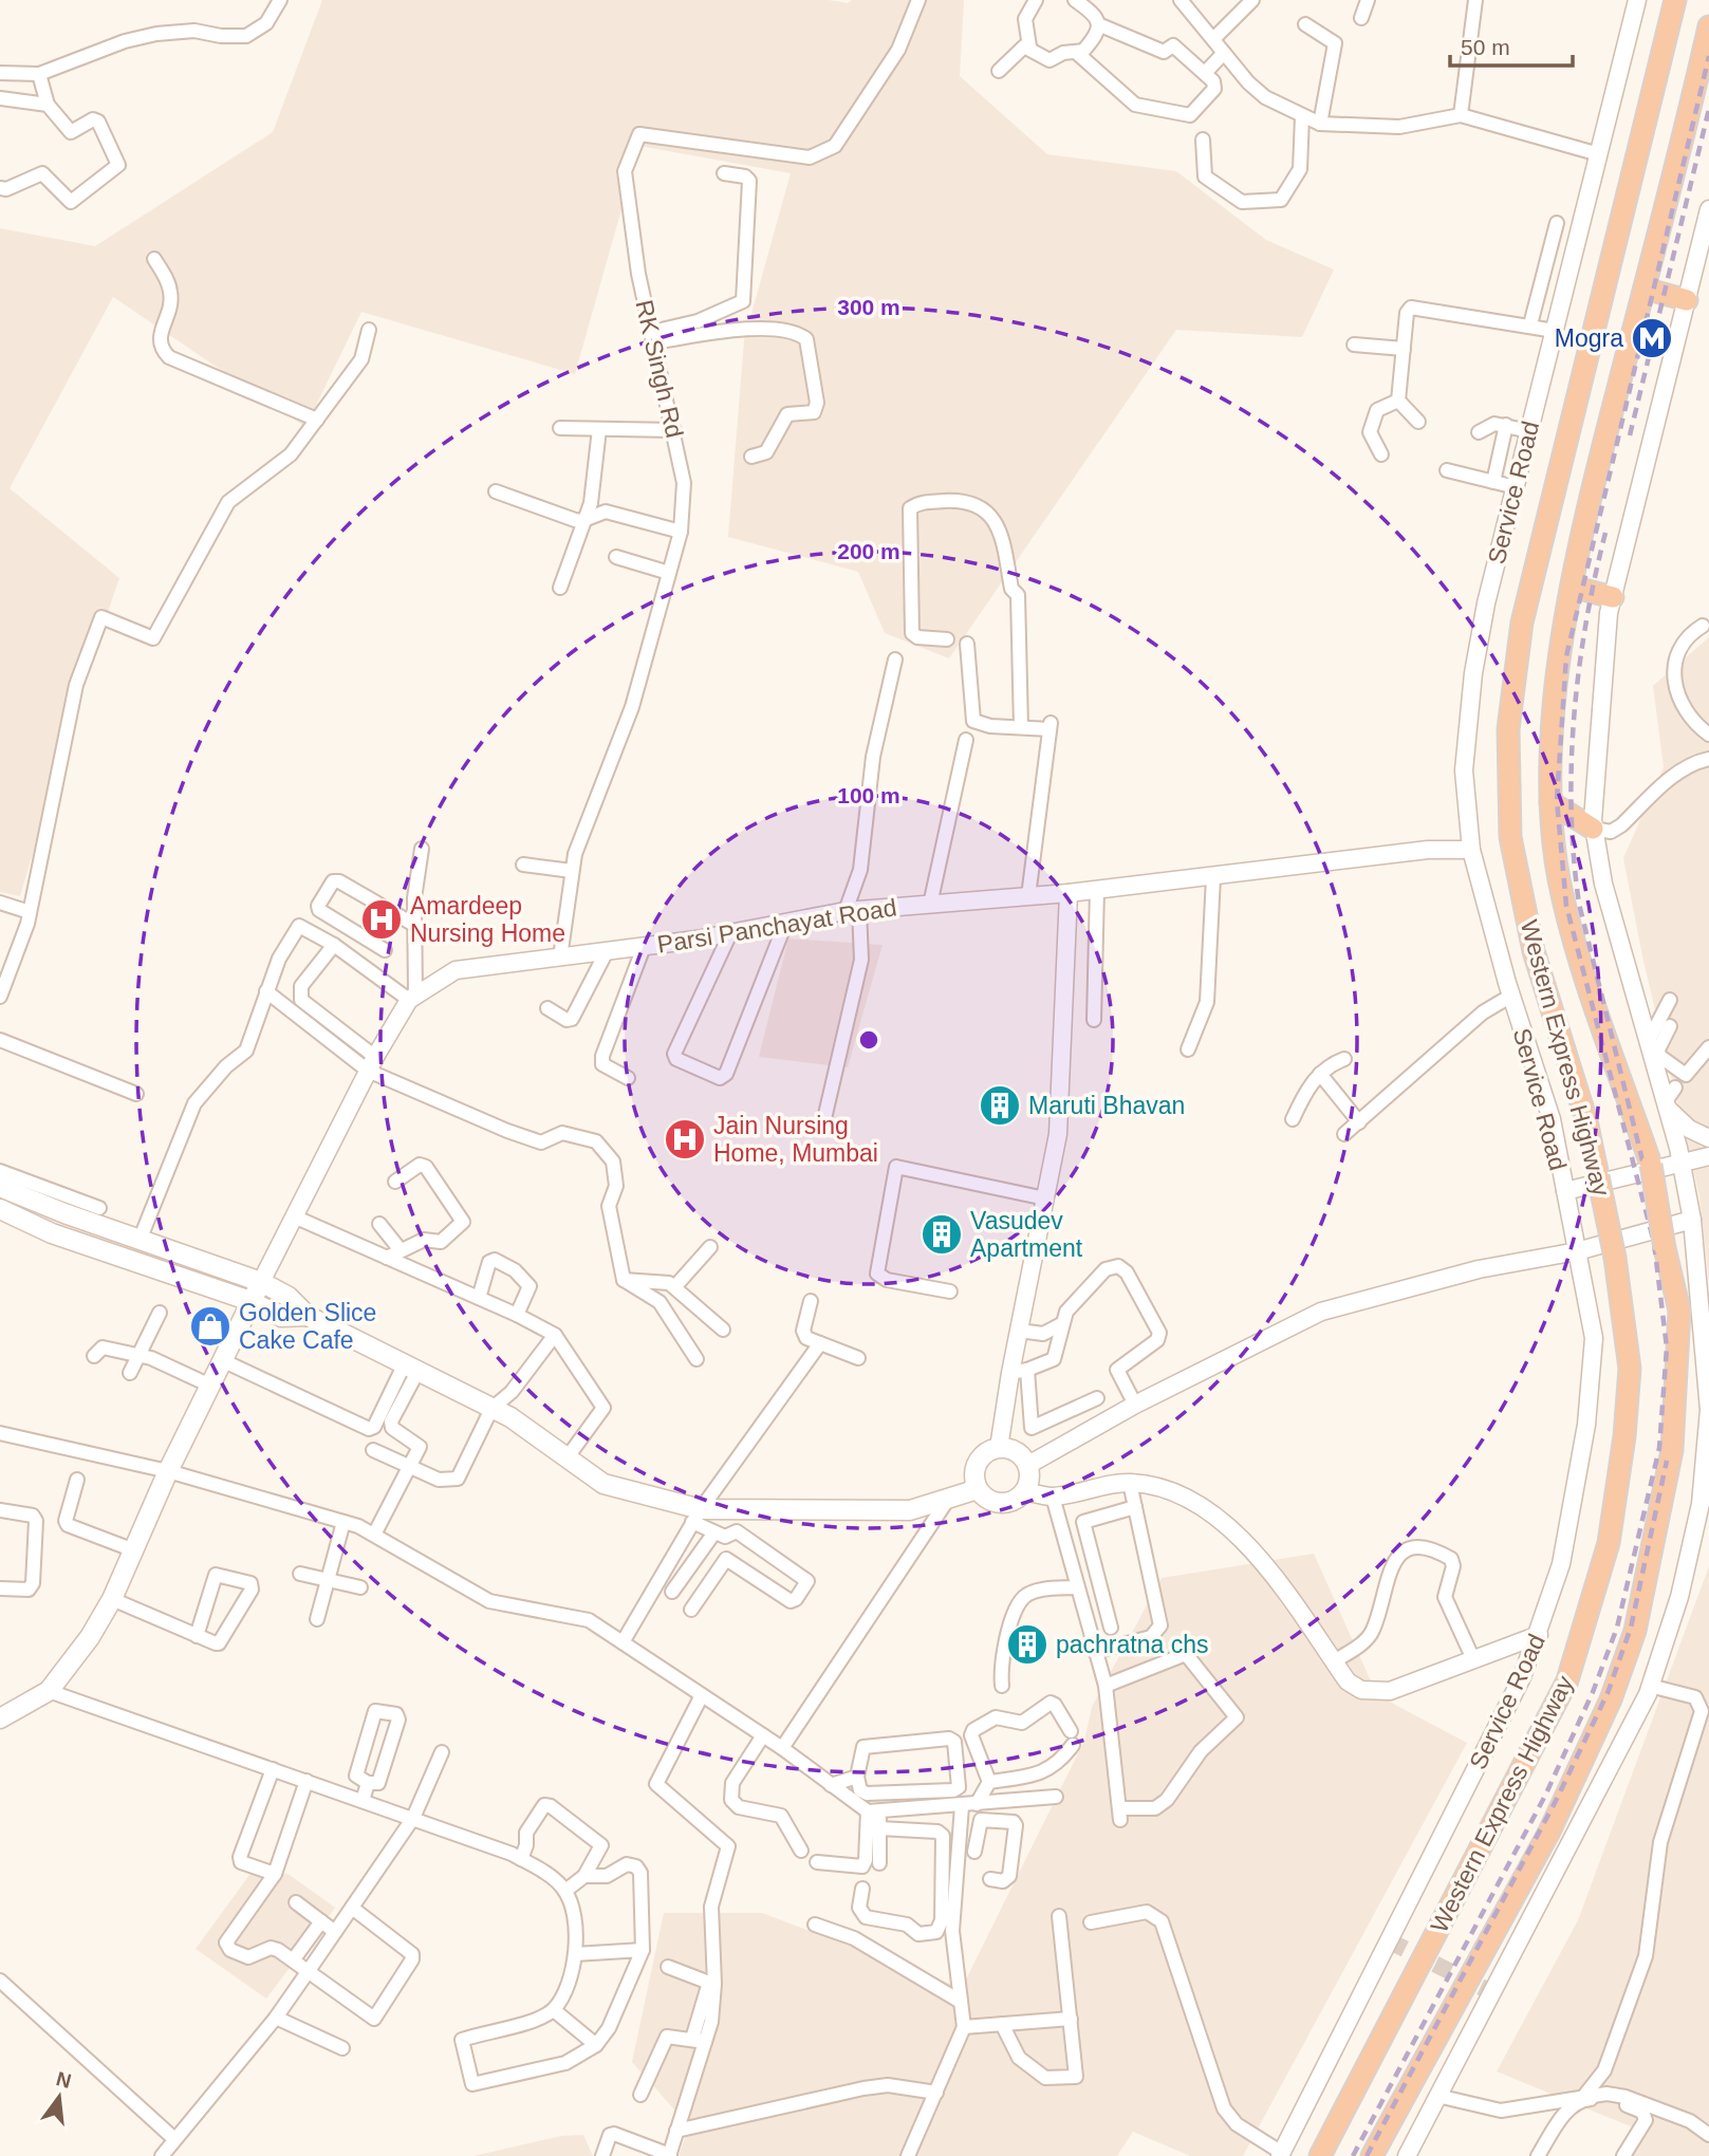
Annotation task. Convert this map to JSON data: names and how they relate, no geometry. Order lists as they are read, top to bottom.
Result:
{
  "streets": {
    "highway": ["Western Express Highway"],
    "street": ["RK Singh Rd", "Service Road", "Parsi Panchayat Road"]
  },
  "crossings": [
    ["RK Singh Rd", "Parsi Panchayat Road"],
    ["Service Road", "Parsi Panchayat Road"]
  ],
  "places": {
    "metro station": ["Mogra"],
    "hospital": ["Amardeep Nursing Home", "Jain Nursing Home, Mumbai"],
    "building": ["Maruti Bhavan", "Vasudev Apartment", "pachratna chs"],
    "shop": ["Golden Slice Cake Cafe"]
  },
  "scale_bar": "50 m",
  "north": "top",
  "rings": ["300 m", "200 m", "100 m"]
}
